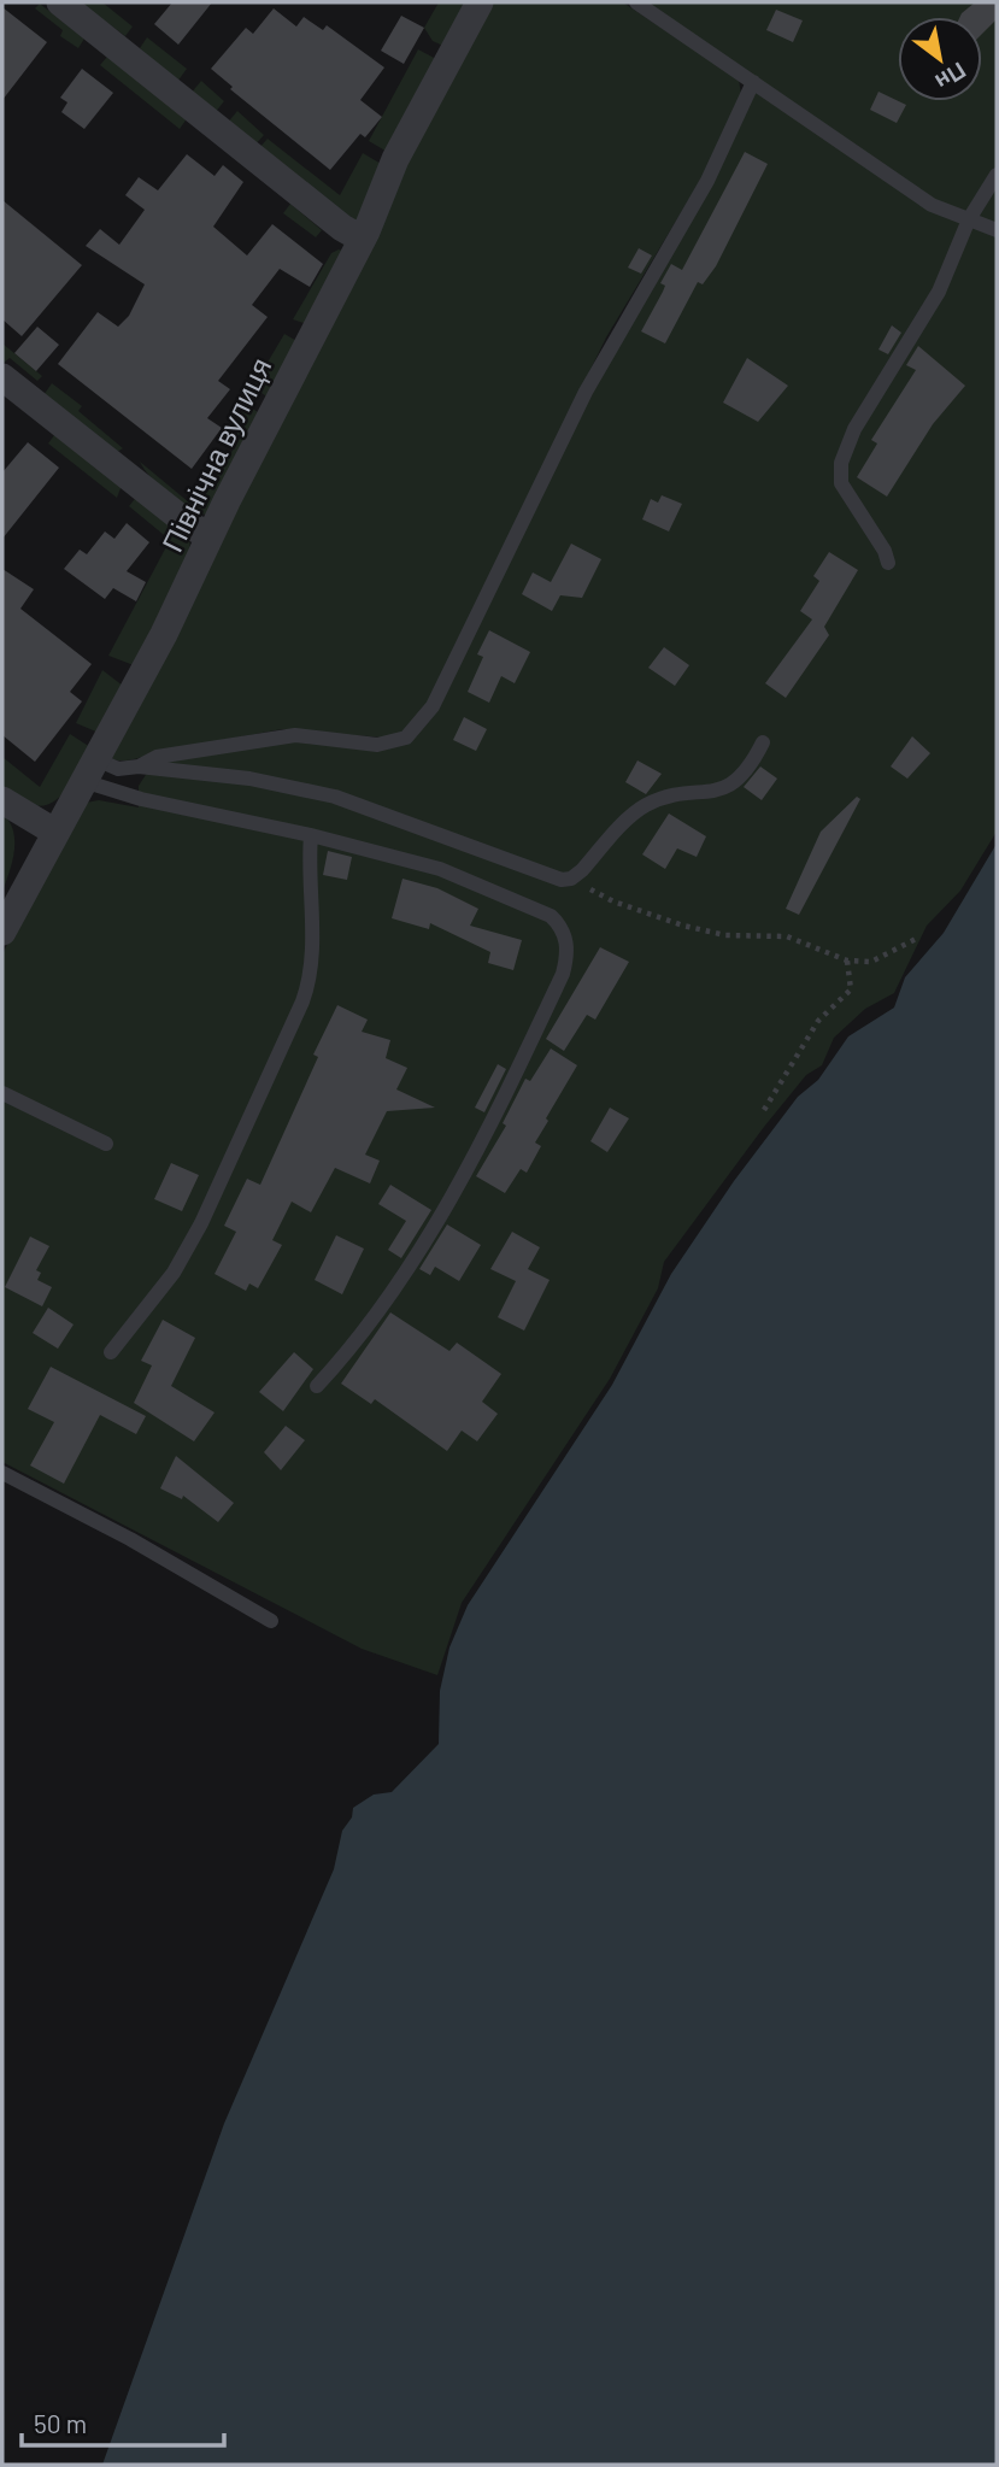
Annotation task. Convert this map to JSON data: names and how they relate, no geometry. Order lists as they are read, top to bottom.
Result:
{
  "streets": {
    "street": ["Північна вулиця"]
  },
  "scale_bar": "50 m",
  "north": "bottom right"
}
